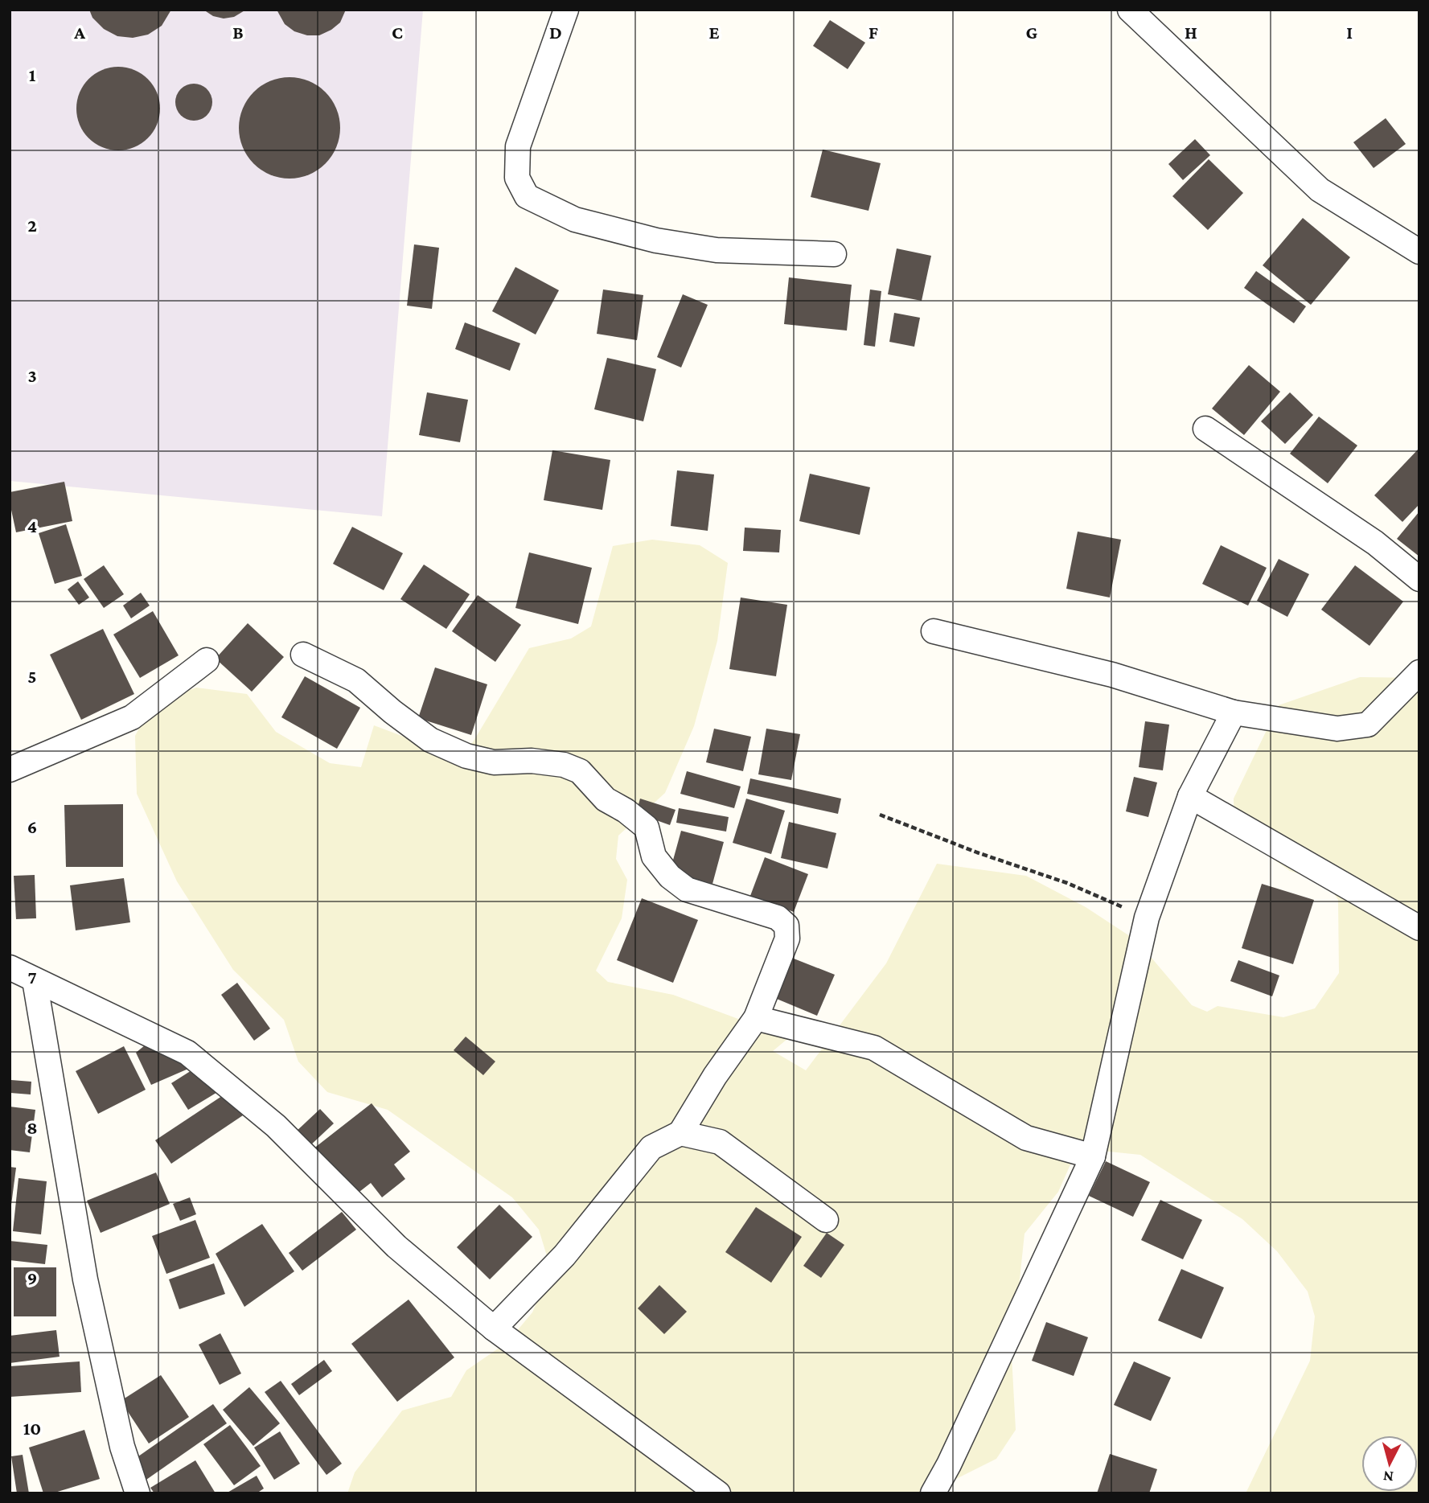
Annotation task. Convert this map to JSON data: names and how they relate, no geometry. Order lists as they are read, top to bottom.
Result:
{
  "north": "bottom",
  "grid": {
    "columns": [
      "A",
      "B",
      "C",
      "D",
      "E",
      "F",
      "G",
      "H",
      "I"
    ],
    "rows": [
      "1",
      "2",
      "3",
      "4",
      "5",
      "6",
      "7",
      "8",
      "9",
      "10"
    ]
  }
}
